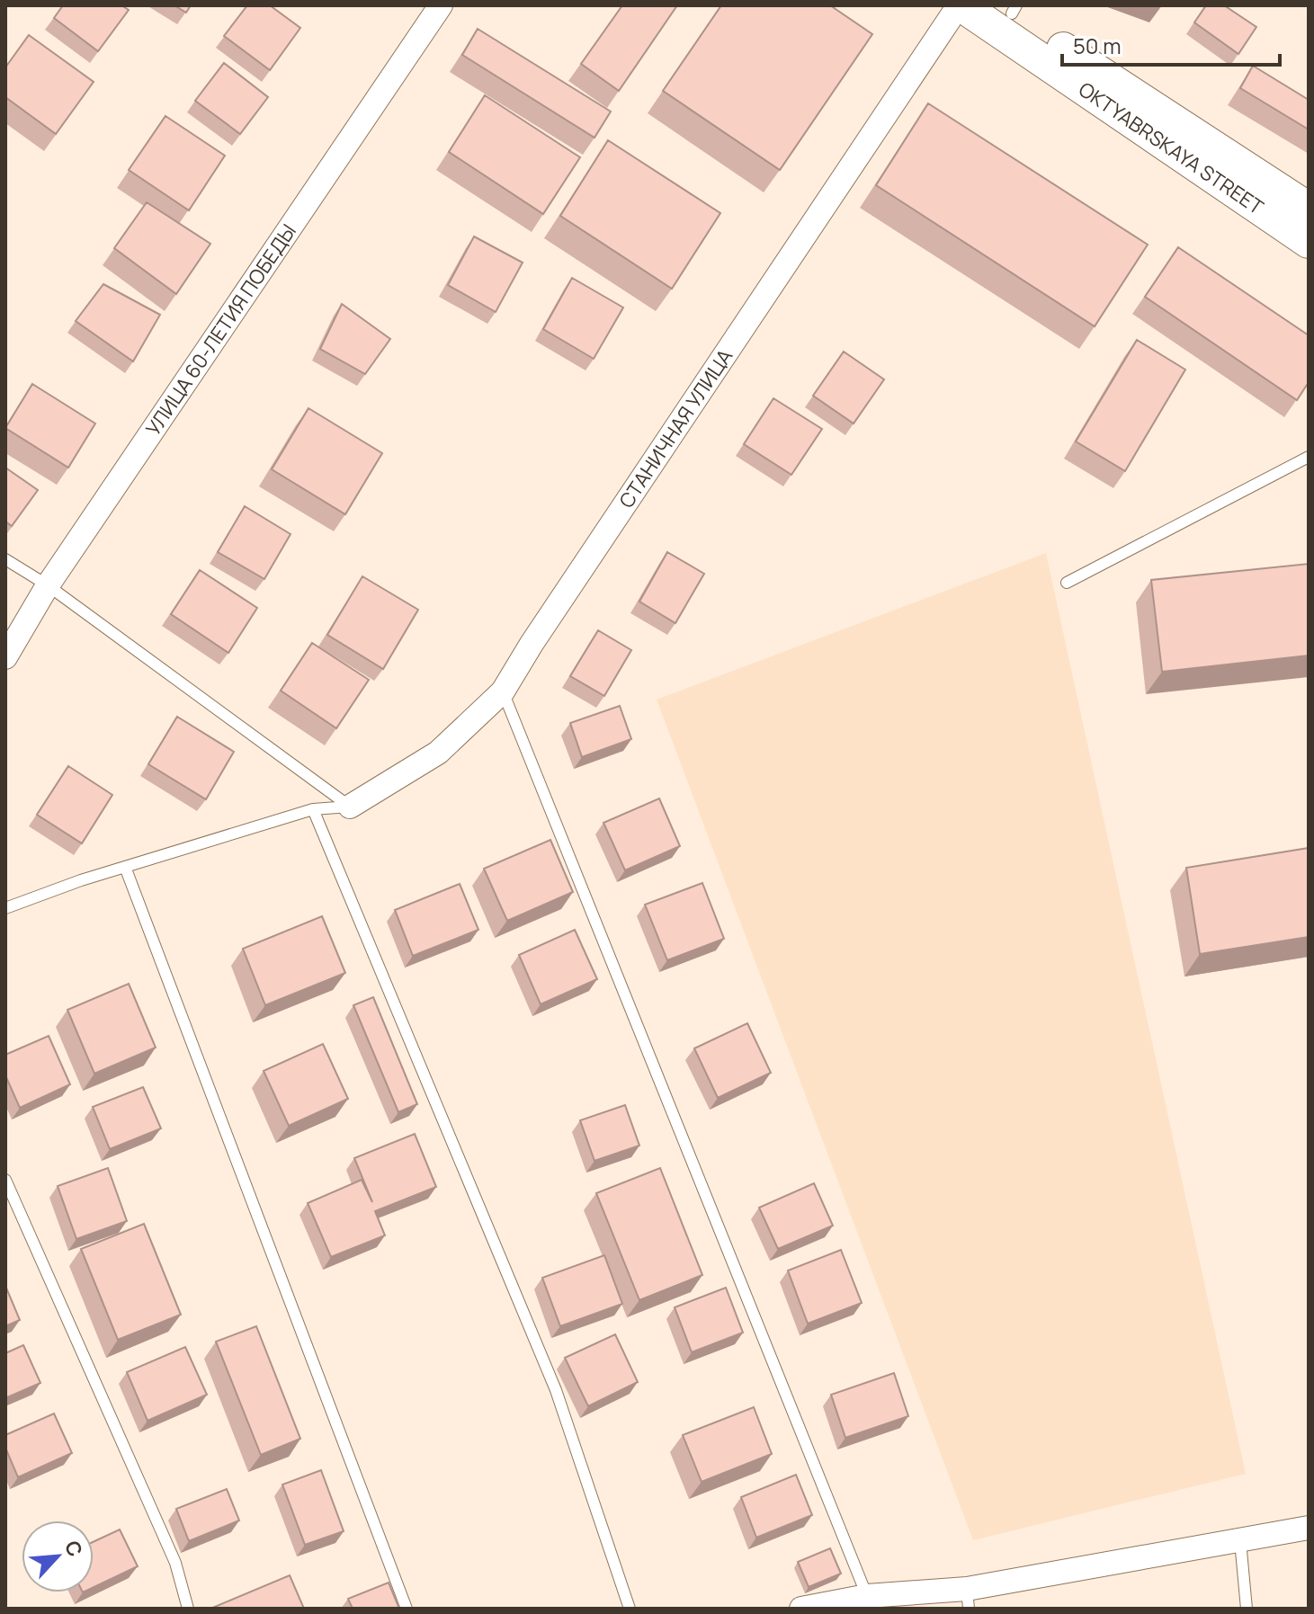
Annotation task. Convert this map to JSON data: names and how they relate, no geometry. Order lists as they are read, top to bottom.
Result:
{
  "streets": {
    "main road": ["OKTYABRSKAYA STREET"],
    "street": ["УЛИЦА 60-ЛЕТИЯ ПОБЕДЫ", "СТАНИЧНАЯ УЛИЦА"]
  },
  "crossings": [
    ["OKTYABRSKAYA STREET", "СТАНИЧНАЯ УЛИЦА"]
  ],
  "scale_bar": "50 m",
  "north": "top right"
}
